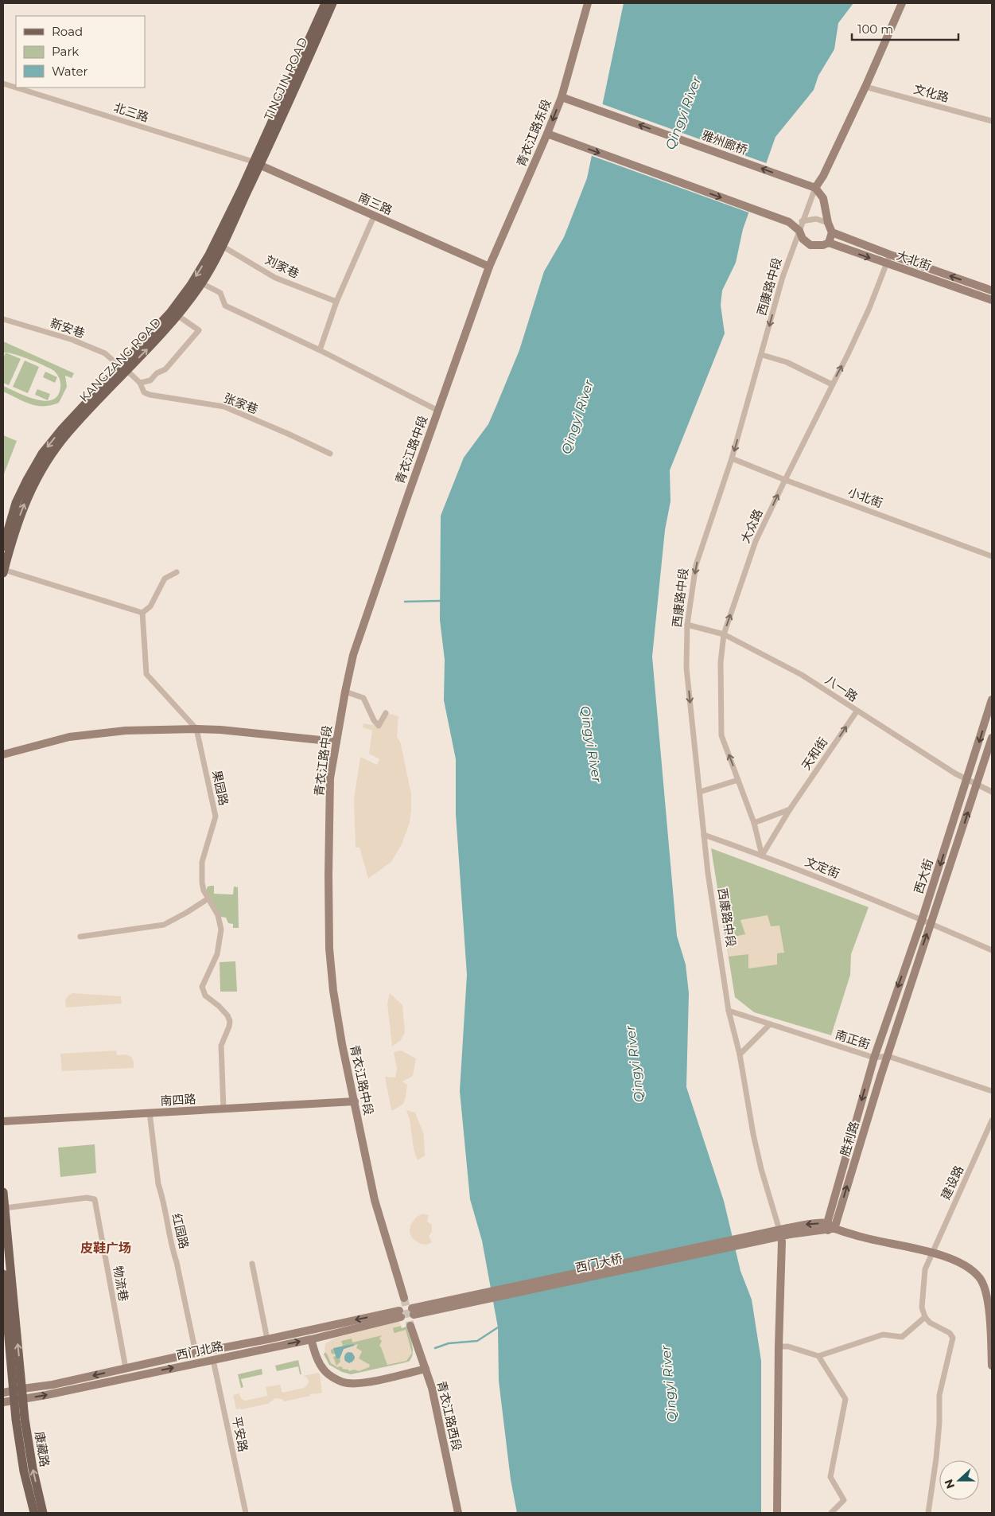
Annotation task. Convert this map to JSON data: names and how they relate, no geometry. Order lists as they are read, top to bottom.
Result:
{
  "streets": {
    "main road": [
      "TINGJIN ROAD",
      "青衣江路东段",
      "雅州廊桥",
      "南三路",
      "大北街",
      "西康路中段",
      "KANGZANG ROAD",
      "青衣江路中段",
      "西大街",
      "南四路",
      "胜利路",
      "西门大桥",
      "西门北路",
      "青衣江路西段",
      "康藏路"
    ],
    "street": [
      "文化路",
      "北三路",
      "刘家巷",
      "新安巷",
      "张家巷",
      "小北街",
      "大众路",
      "八一路",
      "天和街",
      "果园路",
      "文定街",
      "南正街",
      "建设路",
      "红园路",
      "物流巷",
      "平安路"
    ]
  },
  "crossings": [
    ["TINGJIN ROAD", "北三路"],
    ["TINGJIN ROAD", "南三路"],
    ["TINGJIN ROAD", "KANGZANG ROAD"],
    ["文化路", "西康路中段"],
    ["北三路", "南三路"],
    ["北三路", "KANGZANG ROAD"],
    ["青衣江路东段", "雅州廊桥"],
    ["青衣江路东段", "南三路"],
    ["青衣江路东段", "青衣江路中段"],
    ["雅州廊桥", "西康路中段"],
    ["南三路", "KANGZANG ROAD"],
    ["南三路", "青衣江路中段"],
    ["大北街", "西康路中段"],
    ["大北街", "大众路"],
    ["刘家巷", "KANGZANG ROAD"],
    ["西康路中段", "小北街"],
    ["西康路中段", "八一路"],
    ["西康路中段", "文定街"],
    ["西康路中段", "南正街"],
    ["新安巷", "KANGZANG ROAD"],
    ["新安巷", "张家巷"],
    ["KANGZANG ROAD", "张家巷"],
    ["青衣江路中段", "南四路"],
    ["小北街", "大众路"],
    ["大众路", "八一路"],
    ["大众路", "天和街"],
    ["大众路", "文定街"],
    ["八一路", "天和街"],
    ["八一路", "西大街"],
    ["天和街", "文定街"],
    ["果园路", "南四路"],
    ["文定街", "西大街"],
    ["西大街", "南正街"],
    ["西大街", "胜利路"],
    ["南正街", "胜利路"],
    ["南四路", "红园路"],
    ["胜利路", "西门大桥"],
    ["建设路", "西门大桥"],
    ["红园路", "西门北路"],
    ["物流巷", "西门北路"],
    ["西门北路", "平安路"],
    ["西门北路", "康藏路"]
  ],
  "one_way": ["西康路中段", "大众路", "天和街"],
  "districts": ["皮鞋广场"],
  "water": ["Qingyi River"],
  "legend": ["Road", "Park", "Water"],
  "scale_bar": "100 m",
  "north": "left"
}
